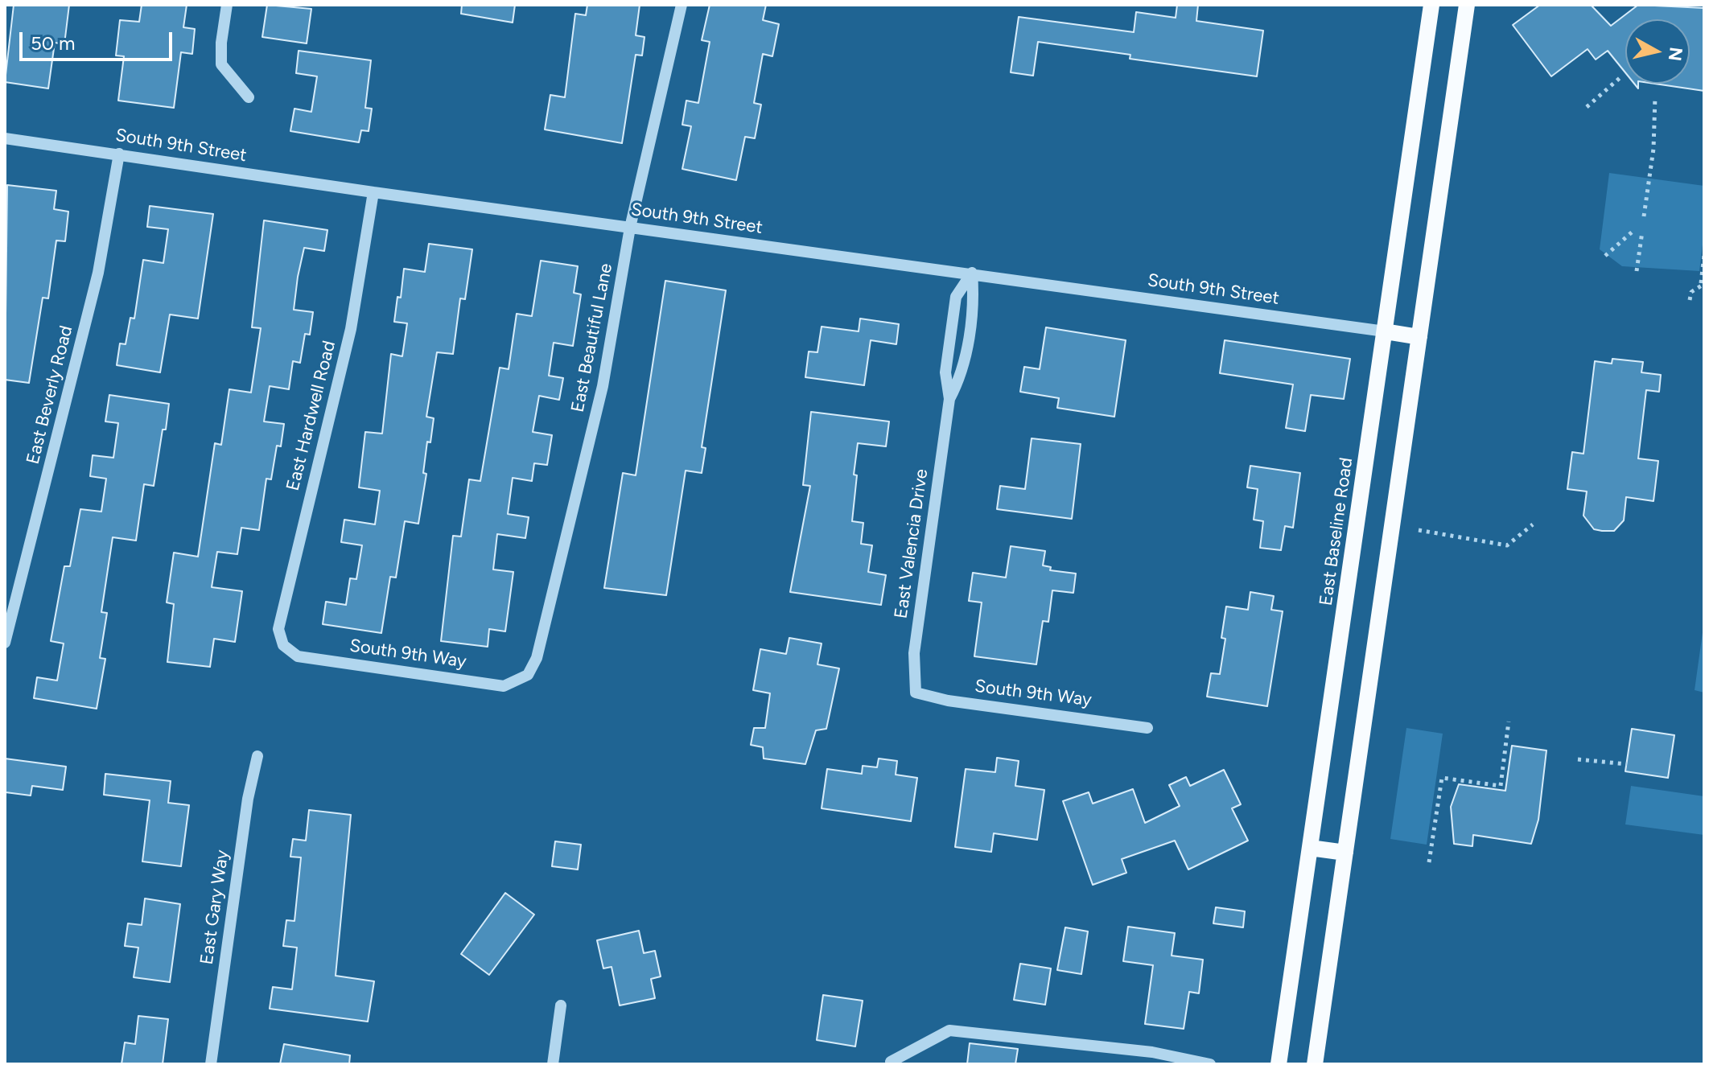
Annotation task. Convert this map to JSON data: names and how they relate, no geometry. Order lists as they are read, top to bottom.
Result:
{
  "streets": {
    "main road": ["East Baseline Road"],
    "street": [
      "South 9th Street",
      "East Beautiful Lane",
      "East Beverly Road",
      "East Hardwell Road",
      "East Valencia Drive",
      "South 9th Way",
      "East Gary Way"
    ]
  },
  "crossings": [
    ["South 9th Street", "East Beautiful Lane"],
    ["South 9th Street", "East Beverly Road"],
    ["South 9th Street", "East Hardwell Road"],
    ["South 9th Street", "East Baseline Road"],
    ["South 9th Street", "East Valencia Drive"],
    ["East Beautiful Lane", "South 9th Way"],
    ["East Hardwell Road", "South 9th Way"],
    ["East Valencia Drive", "South 9th Way"]
  ],
  "scale_bar": "50 m",
  "north": "right"
}
